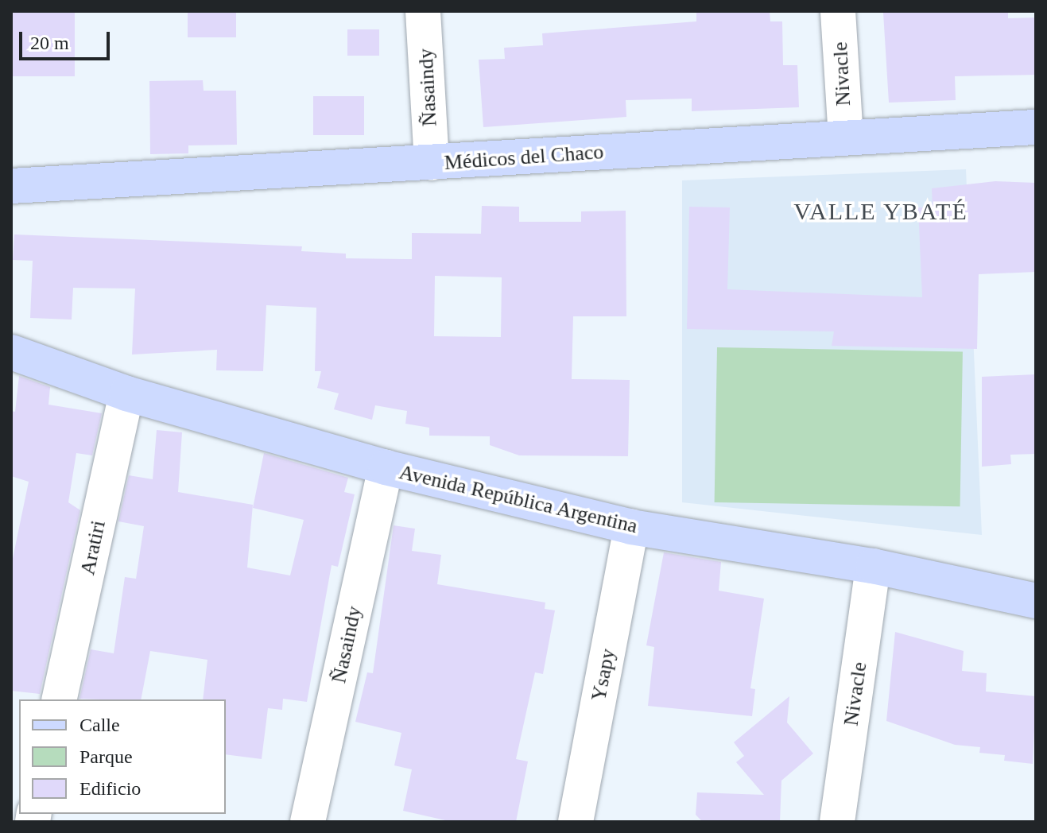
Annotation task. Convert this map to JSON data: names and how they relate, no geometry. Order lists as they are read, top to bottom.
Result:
{
  "streets": {
    "main road": ["Médicos del Chaco", "Avenida República Argentina"],
    "street": [
      "Nivacle",
      "Ñasaindy",
      "Aratiri",
      "Ysapy"
    ]
  },
  "crossings": [
    ["Nivacle", "Médicos del Chaco"],
    ["Nivacle", "Avenida República Argentina"],
    ["Ñasaindy", "Médicos del Chaco"],
    ["Ñasaindy", "Avenida República Argentina"],
    ["Avenida República Argentina", "Aratiri"],
    ["Avenida República Argentina", "Ysapy"]
  ],
  "districts": ["VALLE YBATÉ"],
  "legend": ["Calle", "Parque", "Edificio"],
  "scale_bar": "20 m"
}
